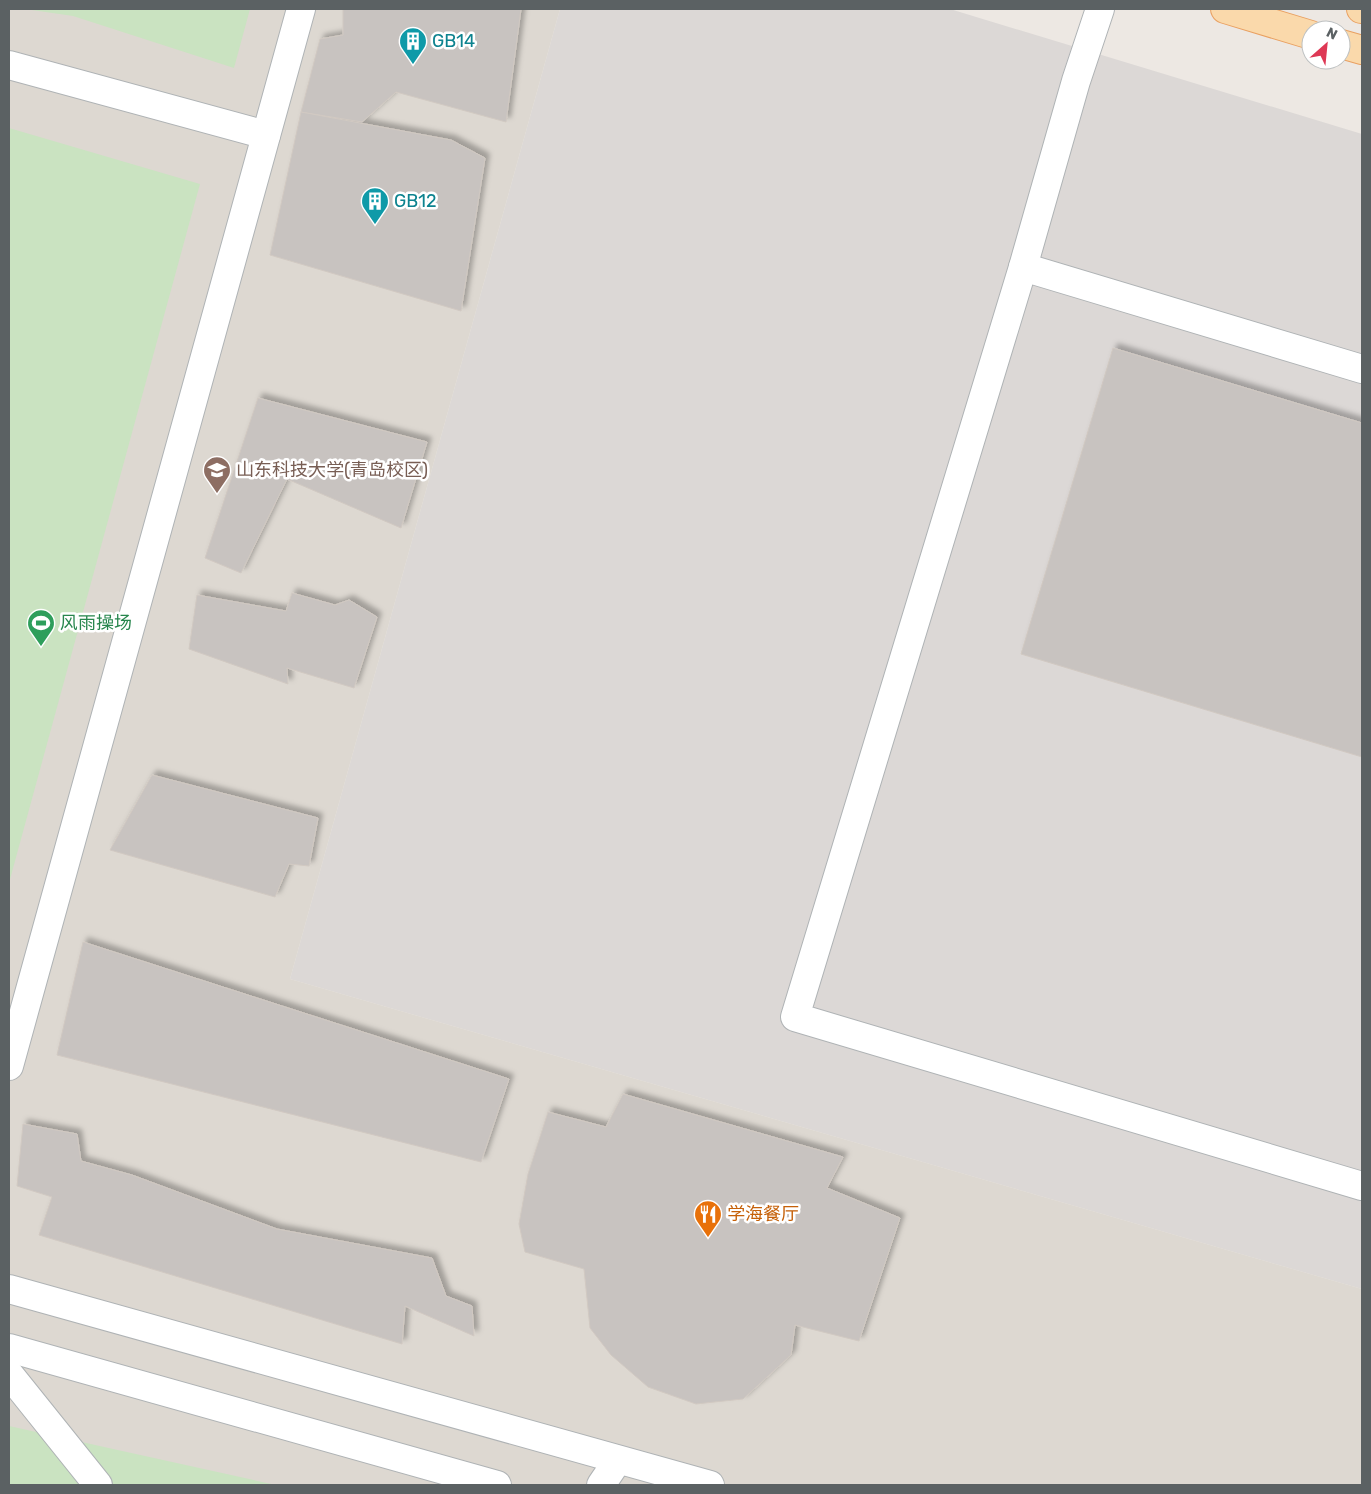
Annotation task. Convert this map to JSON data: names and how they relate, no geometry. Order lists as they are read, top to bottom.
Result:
{
  "places": {
    "building": ["GB14", "GB12"],
    "school or university": ["山东科技大学(青岛校区)"],
    "sports": ["风雨操场"],
    "restaurant": ["学海餐厅"]
  },
  "north": "top right"
}
